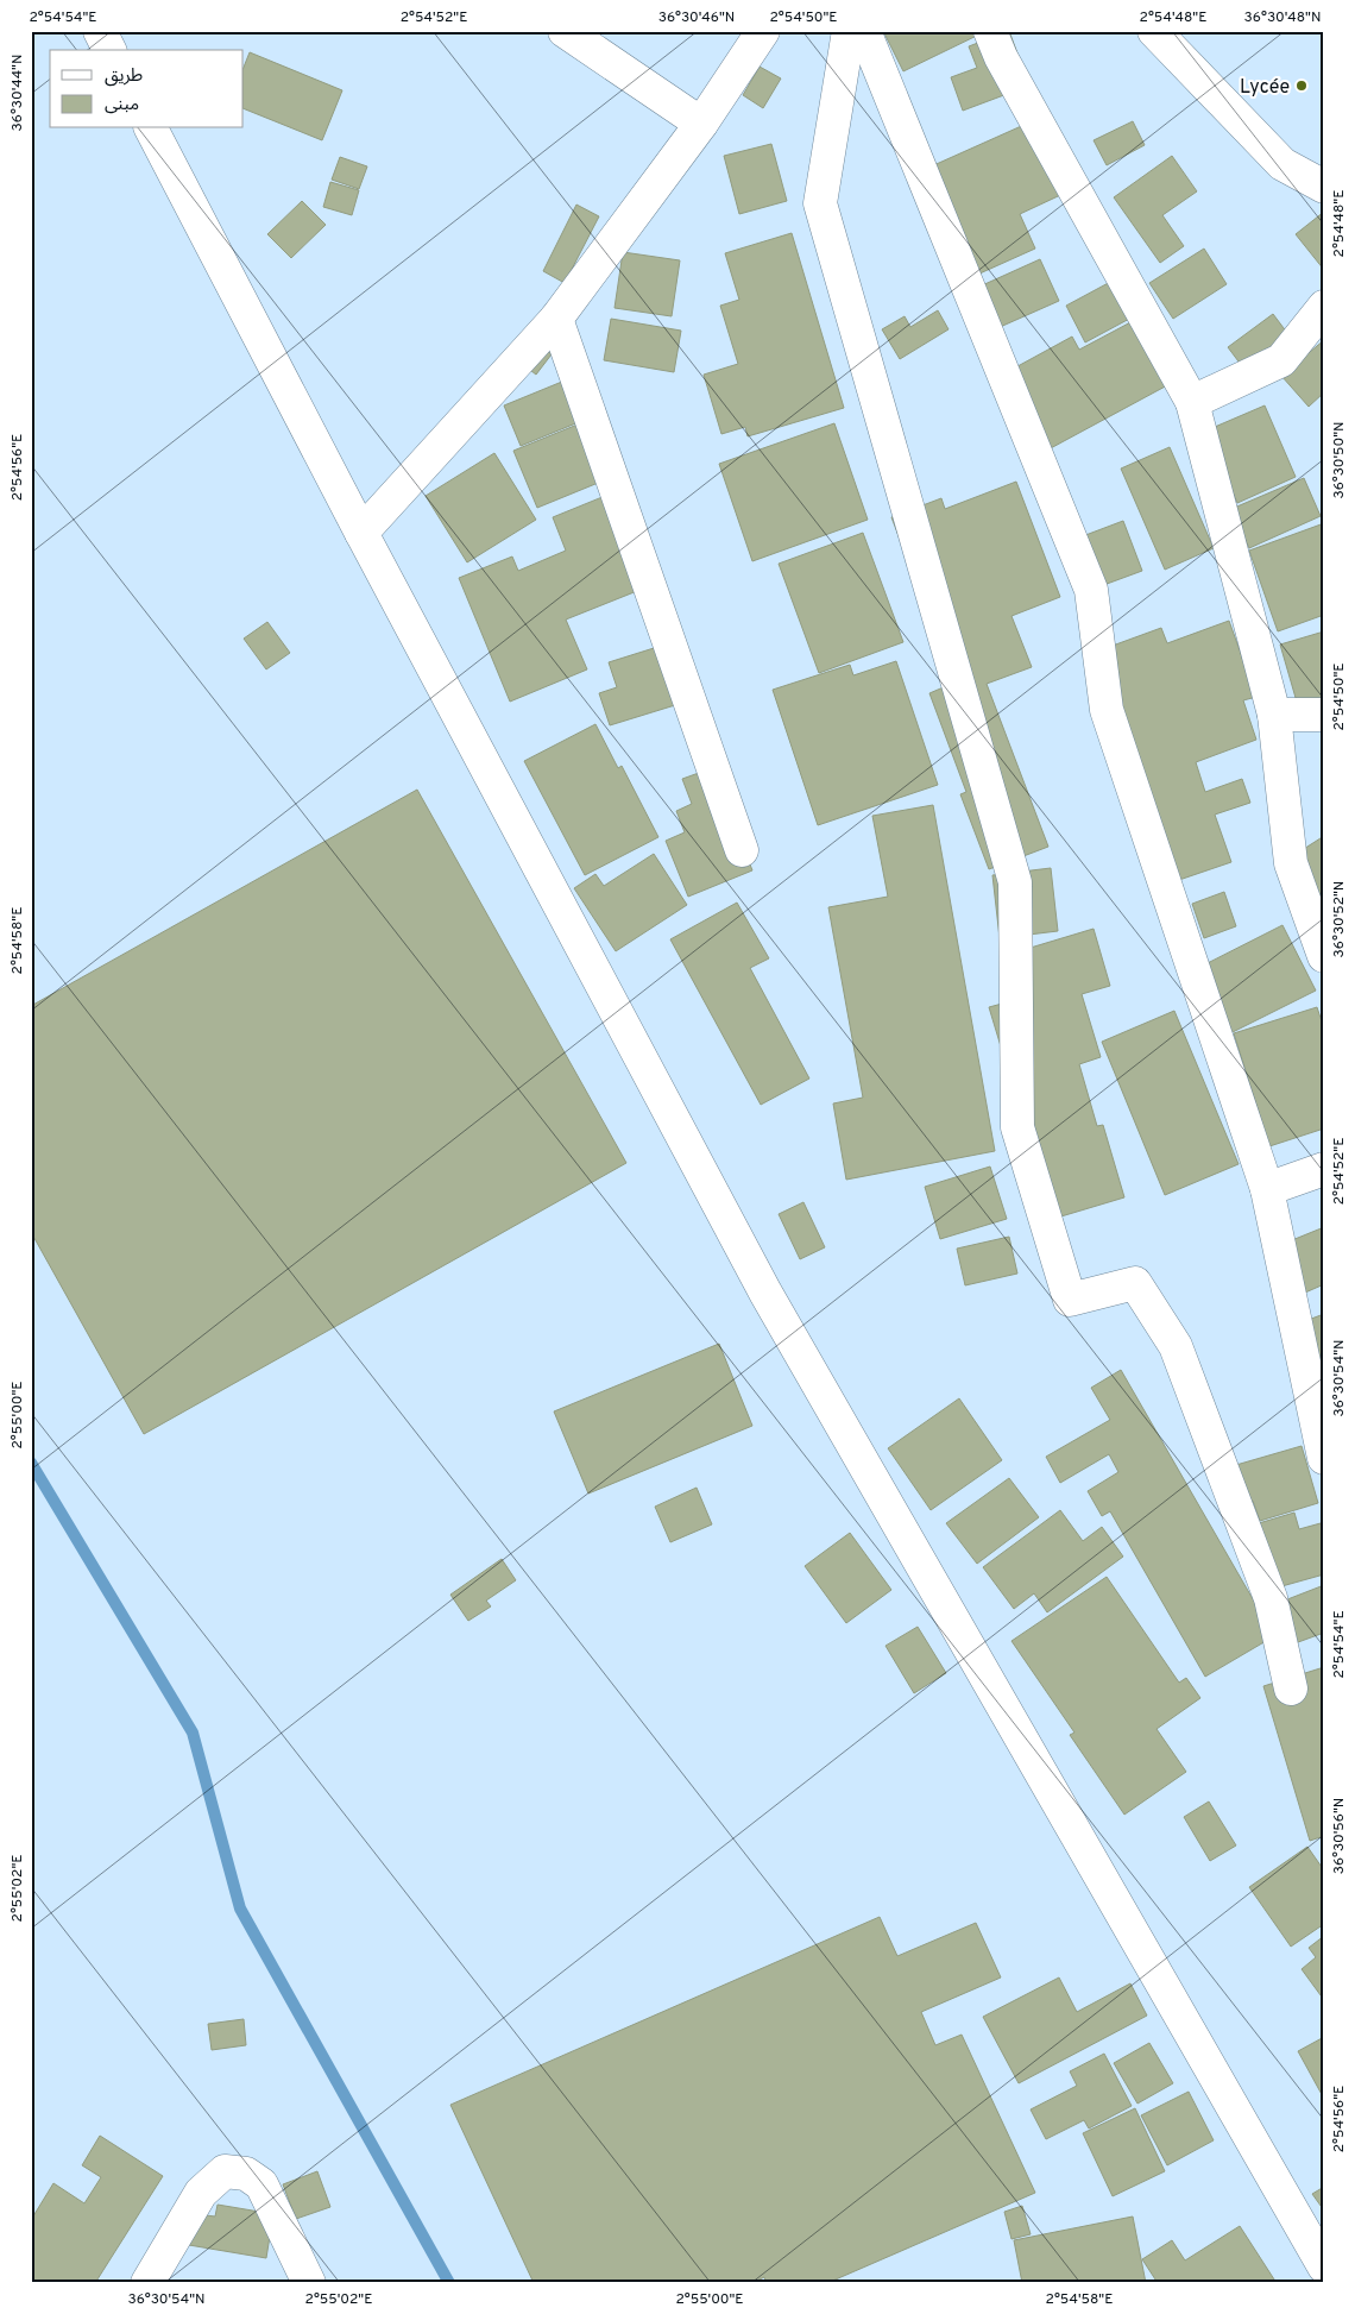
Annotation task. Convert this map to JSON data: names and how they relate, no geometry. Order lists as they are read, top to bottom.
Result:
{
  "places": ["Lycée"],
  "legend": ["طريق", "مبنى"],
  "coordinates": [
    "2°54'54\"E",
    "2°54'52\"E",
    "36°30'46\"N",
    "2°54'50\"E",
    "2°54'48\"E",
    "36°30'48\"N",
    "36°30'44\"N",
    "36°30'50\"N",
    "2°54'56\"E",
    "36°30'52\"N",
    "2°54'58\"E",
    "36°30'54\"N",
    "2°55'00\"E",
    "36°30'56\"N",
    "2°55'02\"E"
  ]
}
